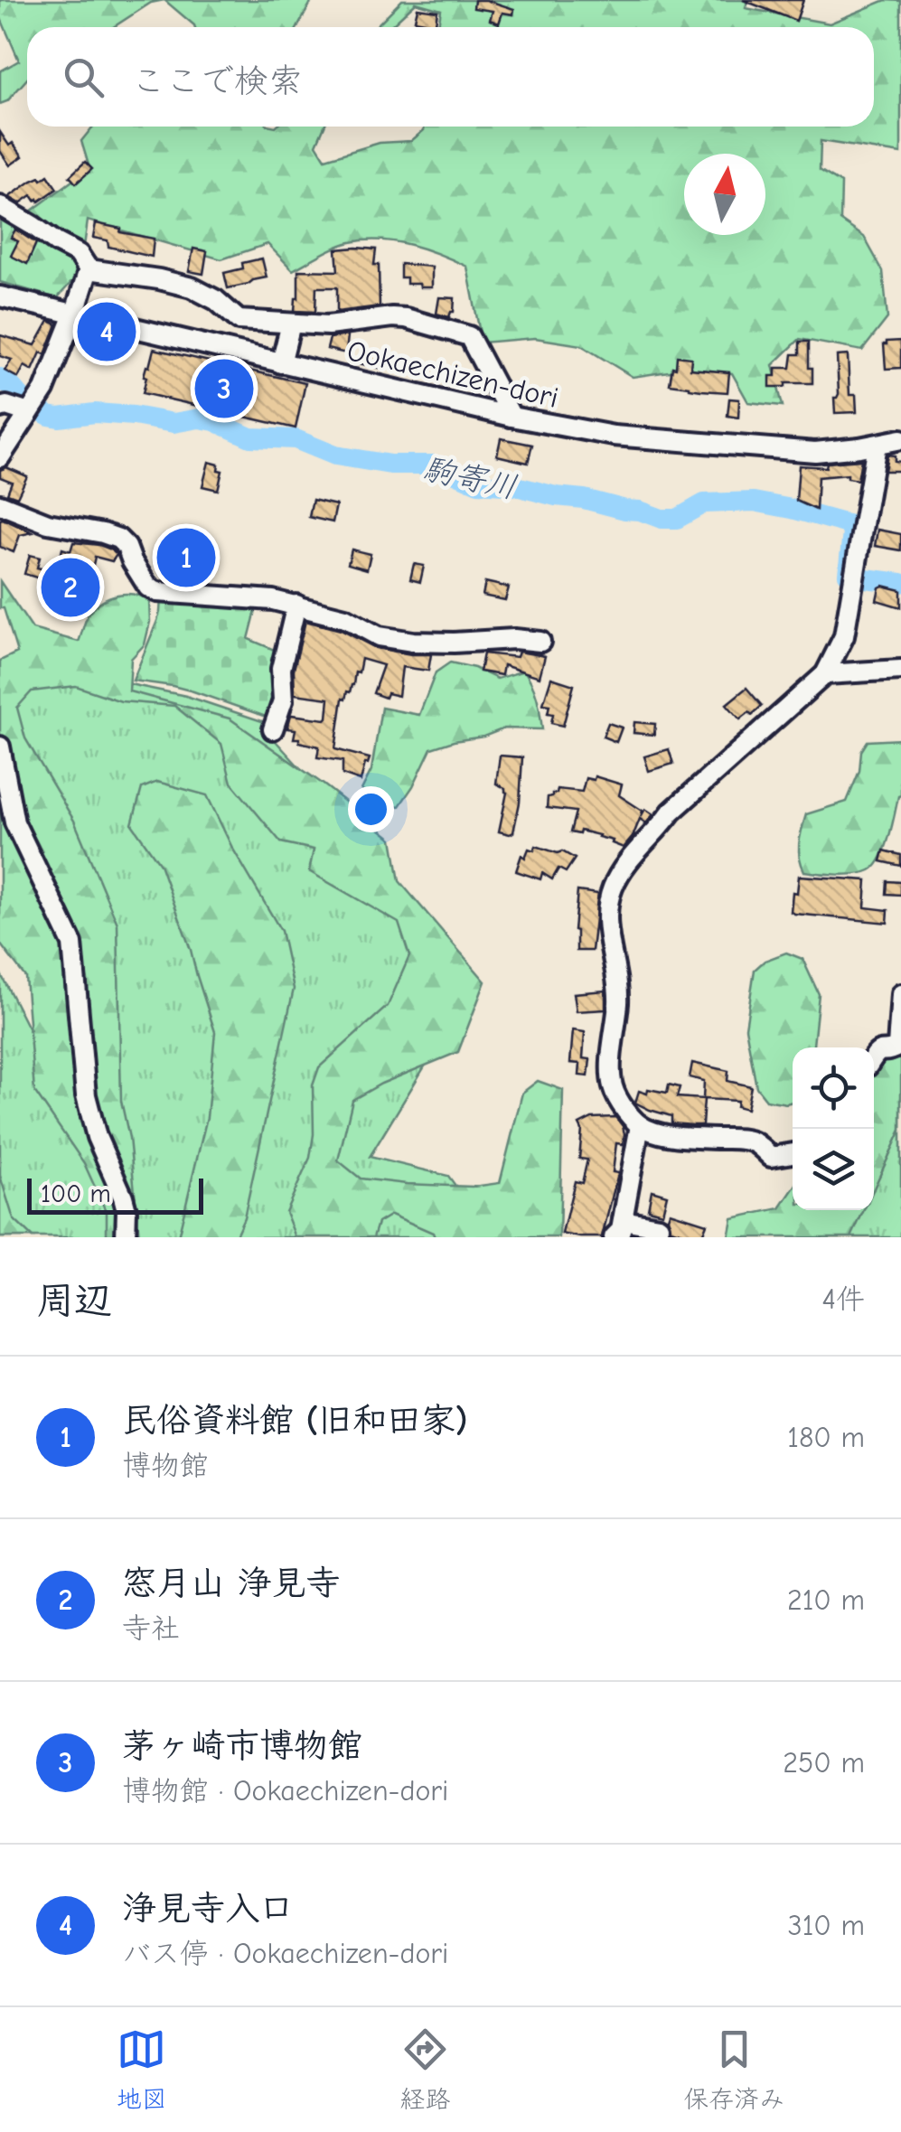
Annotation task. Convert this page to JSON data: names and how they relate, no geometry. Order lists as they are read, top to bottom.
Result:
{
  "streets": {
    "street": ["Ookaechizen-dori"]
  },
  "water": ["駒寄川"],
  "scale_bar": "100 m",
  "north": "top",
  "page": {
    "search": "ここで検索",
    "pins": [
      "4",
      "3",
      "1",
      "2"
    ],
    "scale": "100 m",
    "heading": ["周辺", "4件"],
    "list": [
      {
        "mark": "1",
        "name": "民俗資料館 (旧和田家)",
        "note": "博物館",
        "value": "180 m"
      },
      {
        "mark": "2",
        "name": "窓月山 浄見寺",
        "note": "寺社",
        "value": "210 m"
      },
      {
        "mark": "3",
        "name": "茅ヶ崎市博物館",
        "note": "博物館 · Ookaechizen-dori",
        "value": "250 m"
      },
      {
        "mark": "4",
        "name": "浄見寺入口",
        "note": "バス停 · Ookaechizen-dori",
        "value": "310 m"
      }
    ],
    "nav": ["地図", "経路", "保存済み"]
  }
}
